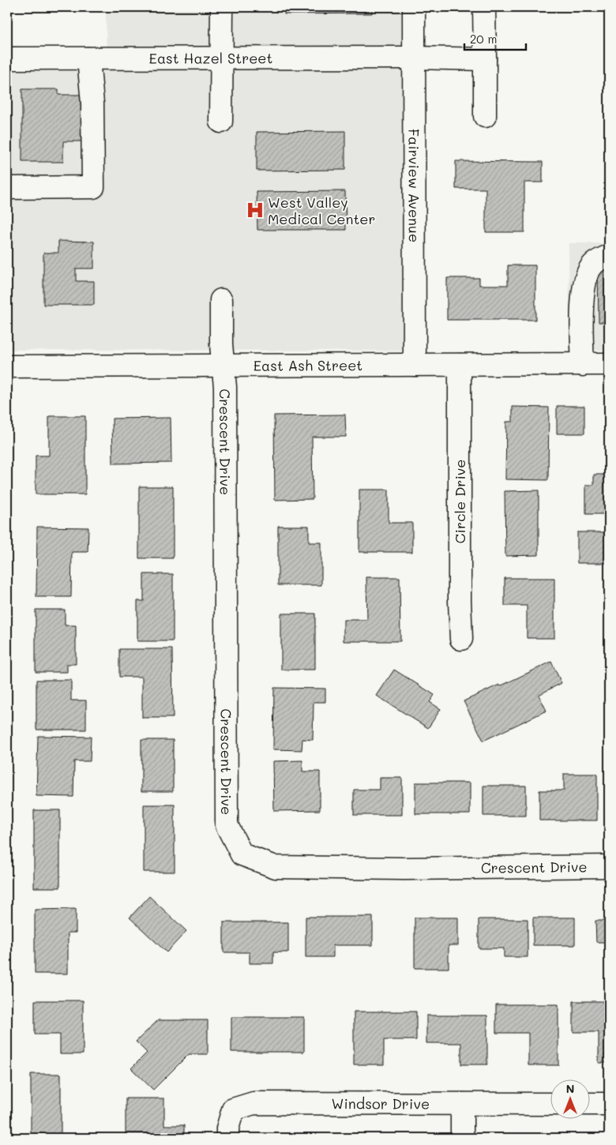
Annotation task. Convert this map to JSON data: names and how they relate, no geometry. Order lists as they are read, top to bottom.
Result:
{
  "streets": {
    "street": [
      "East Hazel Street",
      "Fairview Avenue",
      "East Ash Street",
      "Crescent Drive",
      "Circle Drive",
      "Windsor Drive"
    ]
  },
  "crossings": [
    ["East Hazel Street", "Fairview Avenue"],
    ["Fairview Avenue", "East Ash Street"],
    ["East Ash Street", "Crescent Drive"],
    ["East Ash Street", "Circle Drive"]
  ],
  "places": {
    "hospital": ["West Valley Medical Center"]
  },
  "scale_bar": "20 m",
  "north": "top"
}
